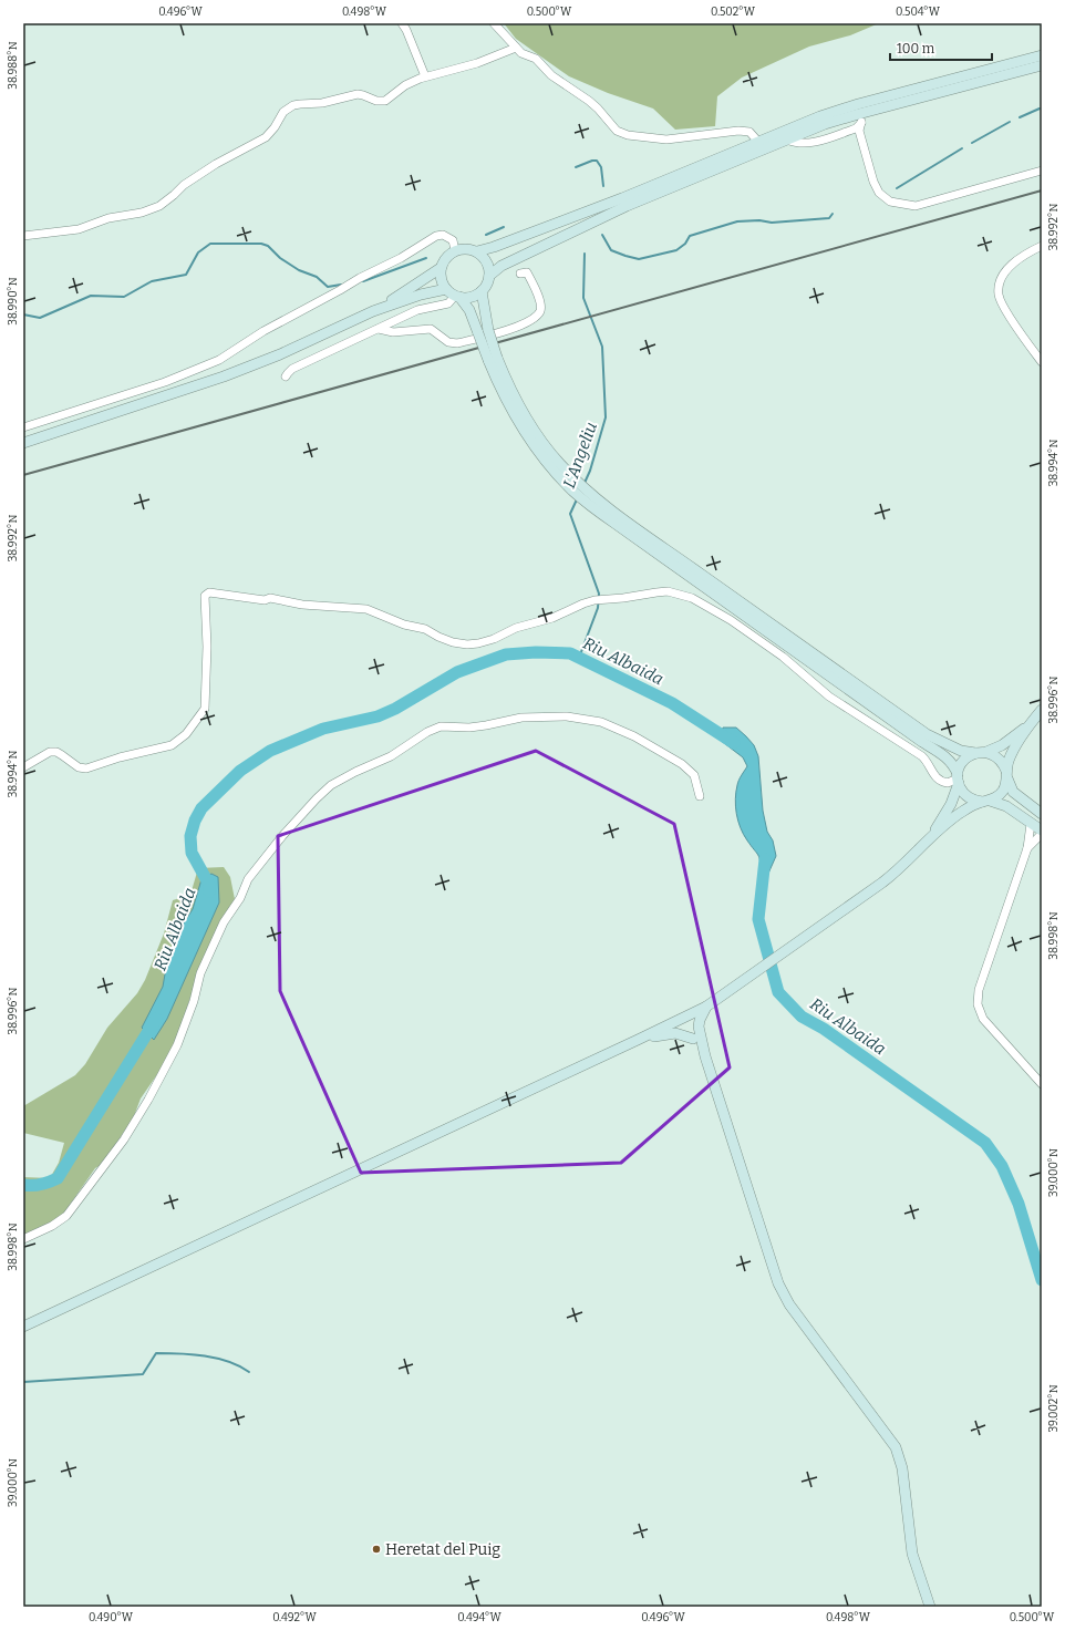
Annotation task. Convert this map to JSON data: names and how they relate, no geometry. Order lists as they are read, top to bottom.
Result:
{
  "water": ["L'Angeliu", "Riu Albaida"],
  "places": ["Heretat del Puig"],
  "scale_bar": "100 m",
  "coordinates": [
    "0.496°W",
    "0.498°W",
    "0.500°W",
    "0.502°W",
    "0.504°W",
    "38.988°N",
    "38.992°N",
    "38.990°N",
    "38.994°N",
    "38.996°N",
    "38.998°N",
    "39.000°N",
    "39.002°N",
    "0.490°W",
    "0.492°W",
    "0.494°W"
  ]
}
